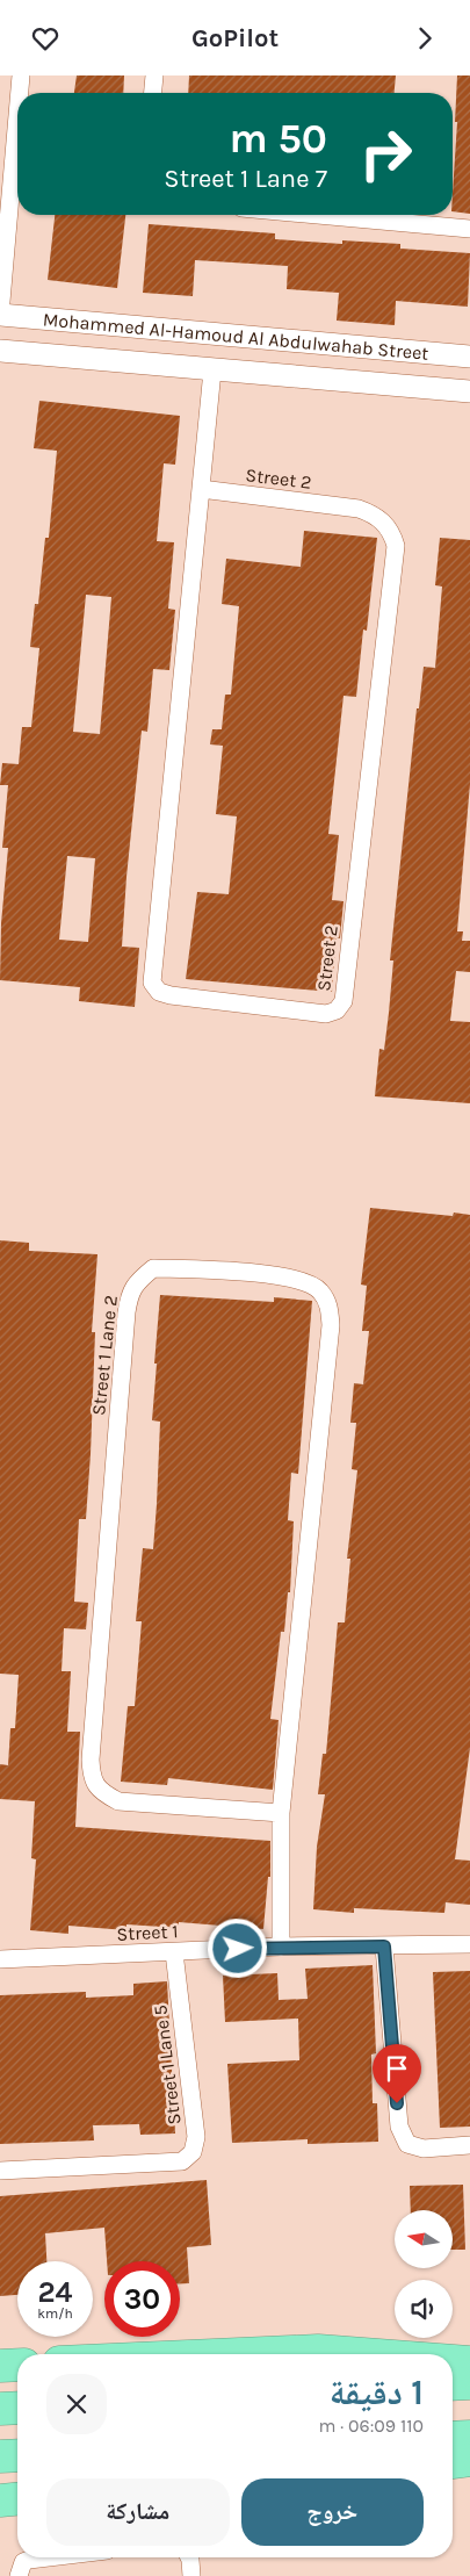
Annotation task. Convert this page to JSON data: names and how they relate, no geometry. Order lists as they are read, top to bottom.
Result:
{
  "streets": {
    "street": [
      "Mohammed Al-Hamoud Al Abdulwahab Street",
      "Street 2",
      "Street 1 Lane 2",
      "Street 1",
      "Street 1 Lane 5"
    ]
  },
  "crossings": [
    ["Mohammed Al-Hamoud Al Abdulwahab Street", "Street 2"],
    ["Street 1 Lane 2", "Street 1"],
    ["Street 1", "Street 1 Lane 5"]
  ],
  "north": "left",
  "page": {
    "header": "GoPilot",
    "turn": ["50 m", "Street 1 Lane 7"],
    "speed": "24 km/h",
    "limit": "30",
    "heading": ["1 دقيقة", "110 m · 06:09"],
    "buttons": ["خروج", "مشاركة"]
  }
}
